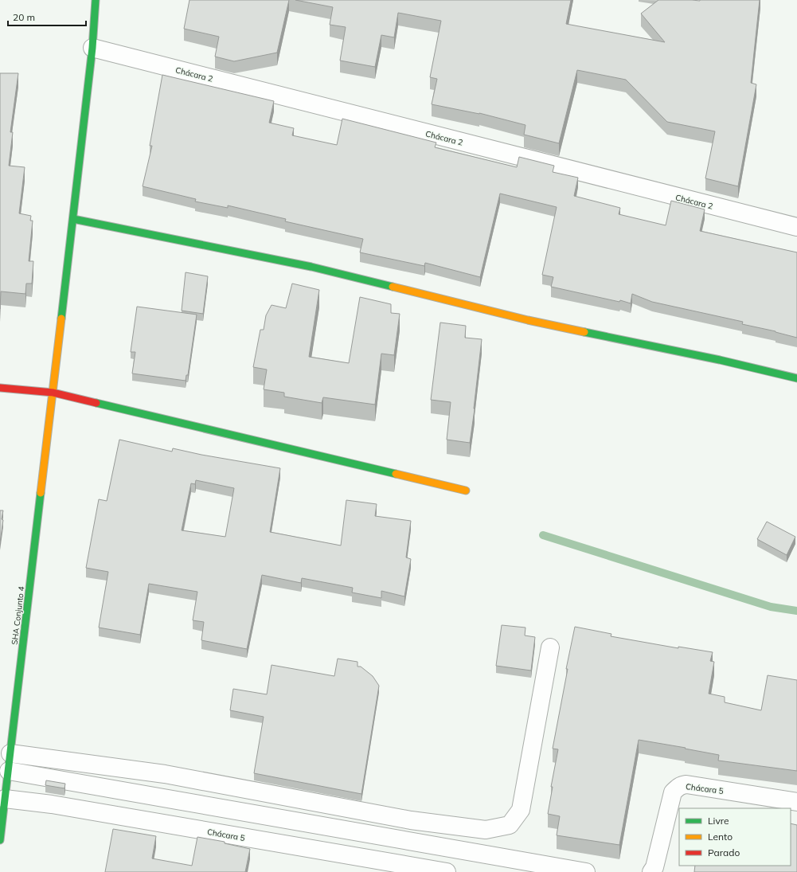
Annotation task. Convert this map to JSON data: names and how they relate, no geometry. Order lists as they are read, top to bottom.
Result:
{
  "streets": {
    "street": ["Chácara 2", "SHA Conjunto 4", "Chácara 5"]
  },
  "crossings": [
    ["Chácara 2", "SHA Conjunto 4"],
    ["SHA Conjunto 4", "Chácara 5"]
  ],
  "legend": ["Livre", "Lento", "Parado"],
  "scale_bar": "20 m"
}
